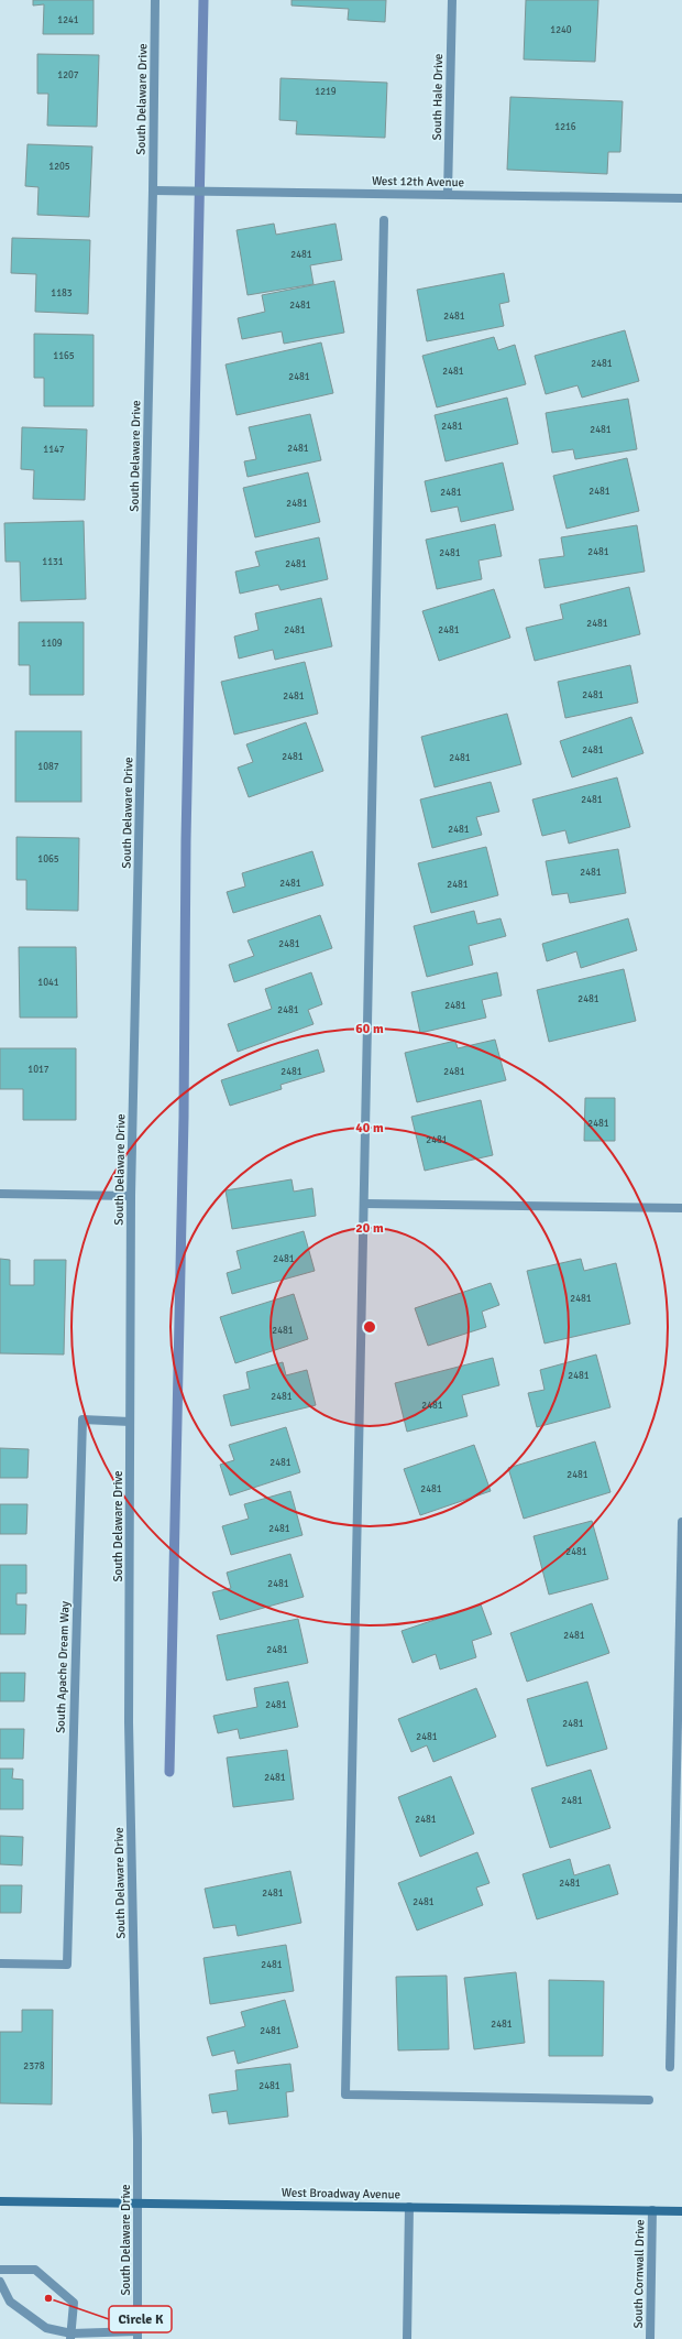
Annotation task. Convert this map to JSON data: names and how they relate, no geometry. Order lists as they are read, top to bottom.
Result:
{
  "streets": {
    "main road": ["West Broadway Avenue"],
    "street": [
      "South Hale Drive",
      "South Delaware Drive",
      "West 12th Avenue",
      "South Apache Dream Way",
      "South Cornwall Drive"
    ]
  },
  "crossings": [
    ["South Hale Drive", "West 12th Avenue"],
    ["South Delaware Drive", "West 12th Avenue"],
    ["South Delaware Drive", "South Apache Dream Way"],
    ["South Delaware Drive", "West Broadway Avenue"],
    ["West Broadway Avenue", "South Cornwall Drive"]
  ],
  "places": ["Circle K"],
  "house_numbers": [
    "1241",
    "1240",
    "1207",
    "1219",
    "1216",
    "1205",
    "2481",
    "1183",
    "2481",
    "2481",
    "1165",
    "2481",
    "2481",
    "2481",
    "2481",
    "2481",
    "2481",
    "1147",
    "2481",
    "2481",
    "2481",
    "2481",
    "2481",
    "1131",
    "2481",
    "2481",
    "2481",
    "2481",
    "1109",
    "2481",
    "2481",
    "2481",
    "2481",
    "2481",
    "1087",
    "2481",
    "2481",
    "1065",
    "2481",
    "2481",
    "2481",
    "2481",
    "1041",
    "2481",
    "2481",
    "2481",
    "1017",
    "2481",
    "2481",
    "2481",
    "2481",
    "2481",
    "2481",
    "2481",
    "2481",
    "2481",
    "2481",
    "2481",
    "2481",
    "2481",
    "2481",
    "2481",
    "2481",
    "2481",
    "2481",
    "2481",
    "2481",
    "2481",
    "2481",
    "2481",
    "2481",
    "2481",
    "2481",
    "2481",
    "2481",
    "2481",
    "2481",
    "2378",
    "2481"
  ],
  "rings": ["60 m", "40 m", "20 m"]
}
